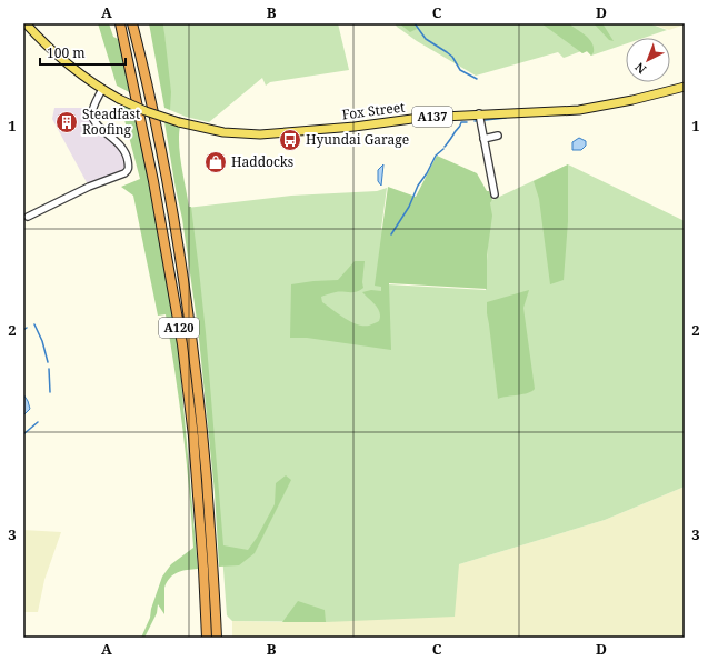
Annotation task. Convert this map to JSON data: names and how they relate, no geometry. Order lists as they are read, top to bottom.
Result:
{
  "streets": {
    "highway": ["A120"],
    "main road": ["Fox Street", "A137"]
  },
  "crossings": [
    ["Fox Street", "A137"]
  ],
  "places": {
    "building": ["Steadfast Roofing"],
    "bus stop": ["Hyundai Garage"],
    "shop": ["Haddocks"]
  },
  "scale_bar": "100 m",
  "north": "bottom left",
  "grid": {
    "columns": [
      "A",
      "B",
      "C",
      "D"
    ],
    "rows": ["1", "2", "3"]
  }
}
